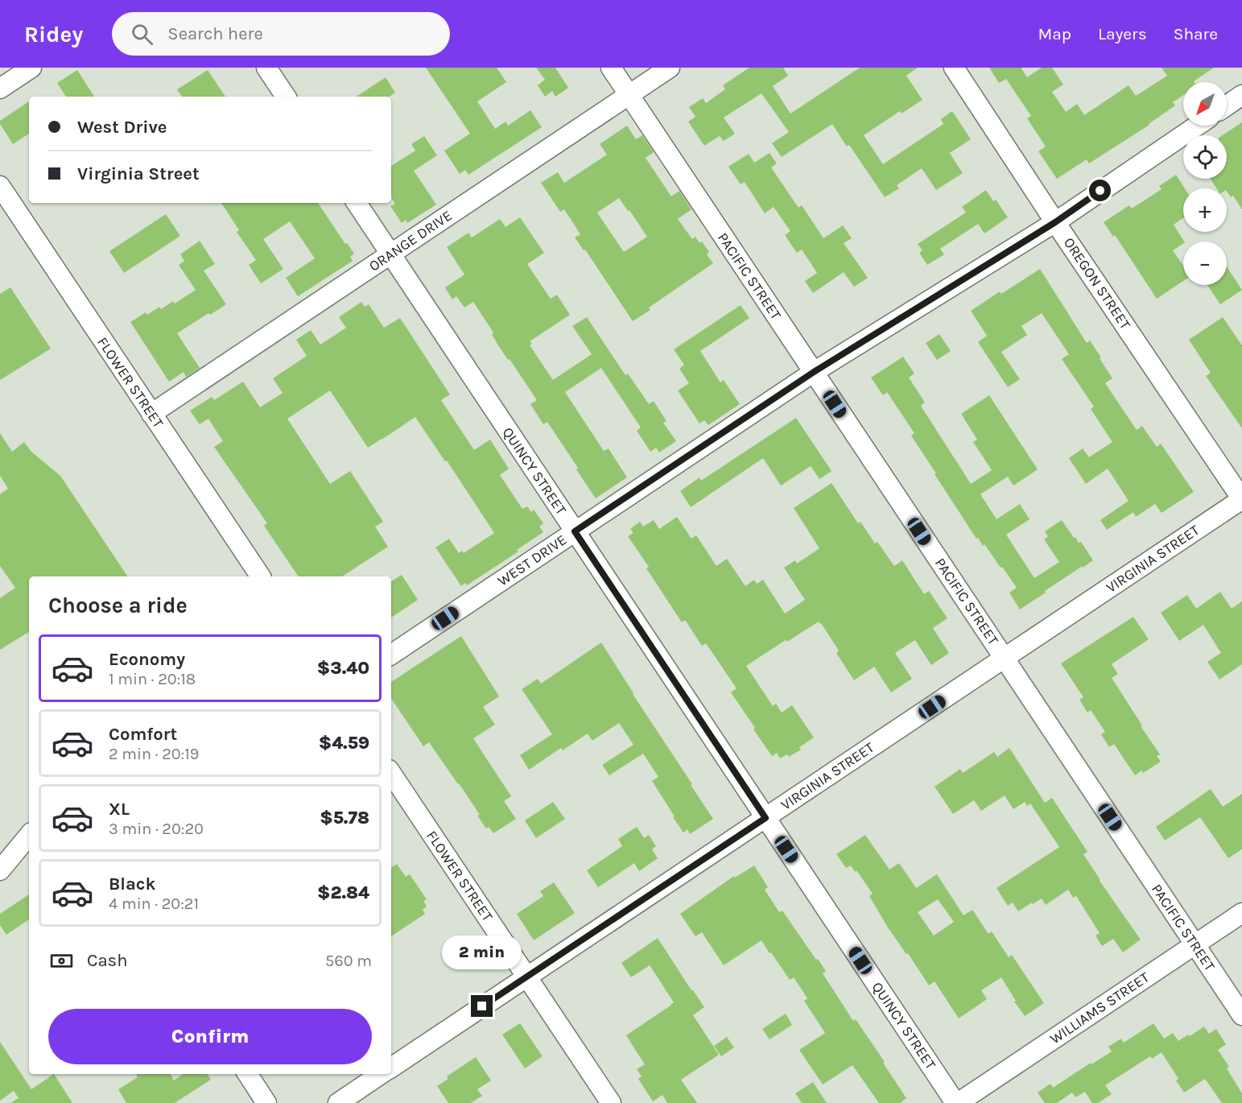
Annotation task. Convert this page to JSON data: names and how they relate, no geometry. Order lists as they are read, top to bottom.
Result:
{
  "streets": {
    "street": [
      "ORANGE DRIVE",
      "PACIFIC STREET",
      "OREGON STREET",
      "FLOWER STREET",
      "QUINCY STREET",
      "VIRGINIA STREET",
      "WEST DRIVE",
      "WILLIAMS STREET"
    ]
  },
  "crossings": [
    ["ORANGE DRIVE", "PACIFIC STREET"],
    ["ORANGE DRIVE", "FLOWER STREET"],
    ["ORANGE DRIVE", "QUINCY STREET"],
    ["PACIFIC STREET", "VIRGINIA STREET"],
    ["PACIFIC STREET", "WEST DRIVE"],
    ["PACIFIC STREET", "WILLIAMS STREET"],
    ["OREGON STREET", "VIRGINIA STREET"],
    ["OREGON STREET", "WEST DRIVE"],
    ["FLOWER STREET", "VIRGINIA STREET"],
    ["QUINCY STREET", "VIRGINIA STREET"],
    ["QUINCY STREET", "WEST DRIVE"],
    ["QUINCY STREET", "WILLIAMS STREET"]
  ],
  "north": "bottom left",
  "page": {
    "header": "Ridey",
    "search": "Search here",
    "nav": ["Map", "Layers", "Share"],
    "map_buttons": ["+", "−"],
    "banner": ["West Drive", "Virginia Street"],
    "heading": "Choose a ride",
    "list": [
      {
        "name": "Economy",
        "note": "1 min · 20:18",
        "value": "$3.40"
      },
      {
        "name": "Comfort",
        "note": "2 min · 20:19",
        "value": "$4.59"
      },
      {
        "name": "XL",
        "note": "3 min · 20:20",
        "value": "$5.78"
      },
      {
        "name": "Black",
        "note": "4 min · 20:21",
        "value": "$2.84"
      }
    ],
    "pay": ["Cash", "560 m"],
    "bubble": "2 min",
    "buttons": "Confirm"
  }
}
